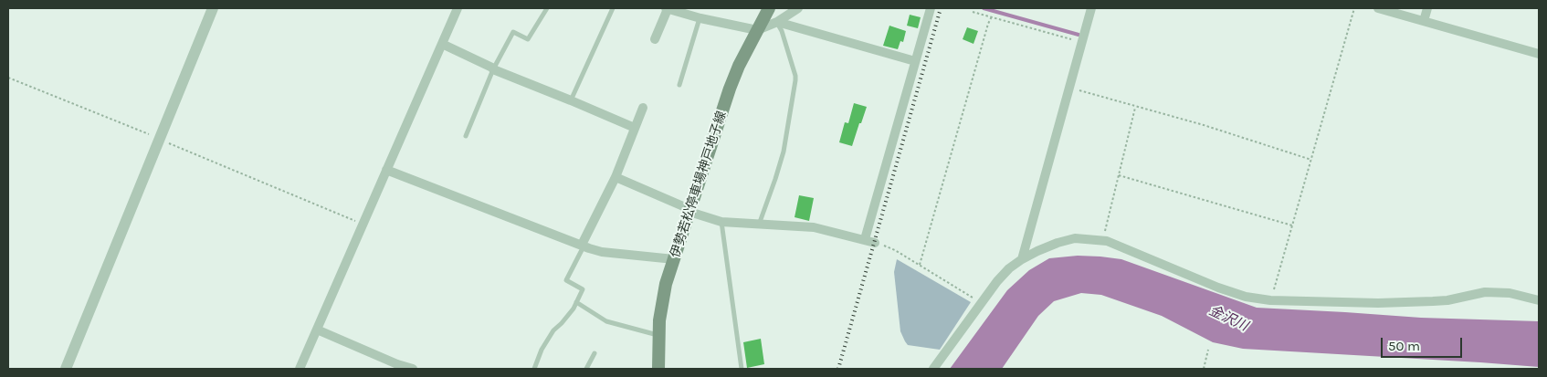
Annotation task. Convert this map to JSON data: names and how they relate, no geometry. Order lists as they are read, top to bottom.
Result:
{
  "streets": {
    "main road": ["伊勢若松停車場神戸地子線"]
  },
  "water": ["金沢川"],
  "scale_bar": "50 m"
}
